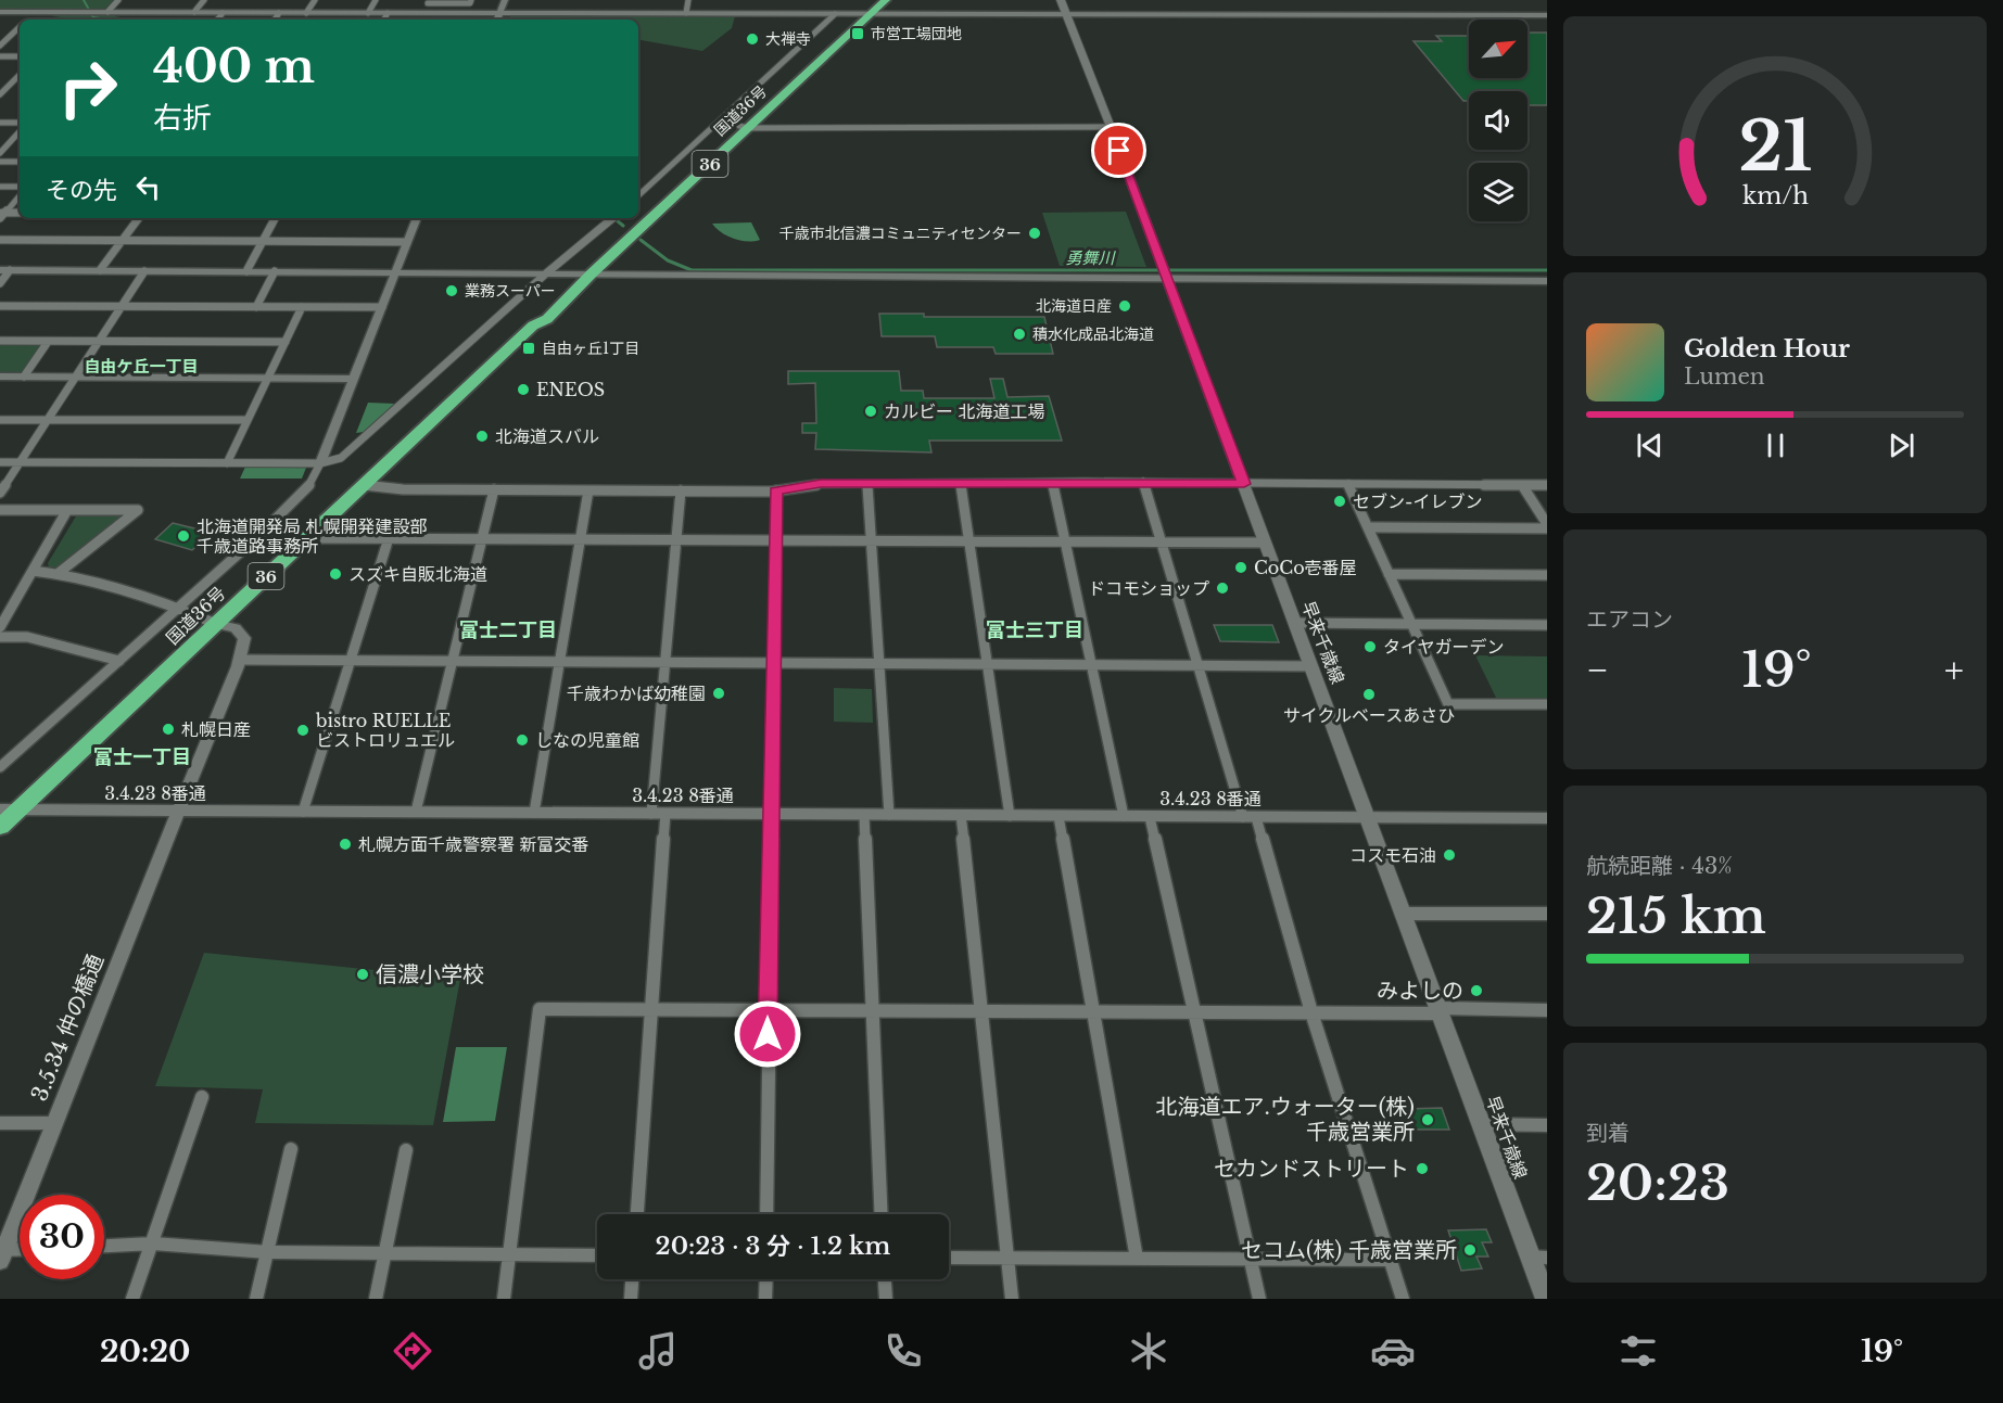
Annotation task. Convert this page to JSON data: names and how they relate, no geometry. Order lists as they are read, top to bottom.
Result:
{
  "streets": {
    "highway": ["国道36号", "36"],
    "main road": ["早来千歳線"],
    "street": ["3.4.23 8番通", "3.5.34 仲の橋通"]
  },
  "crossings": [
    ["国道36号", "3.4.23 8番通"],
    ["早来千歳線", "3.4.23 8番通"],
    ["3.4.23 8番通", "3.5.34 仲の橋通"]
  ],
  "districts": [
    "自由ケ丘一丁目",
    "富士二丁目",
    "富士三丁目",
    "富士一丁目"
  ],
  "water": ["勇舞川"],
  "places": {
    "transit": ["市営工場団地", "自由ヶ丘1丁目"],
    "other": [
      "大禅寺",
      "千歳市北信濃コミュニティセンター",
      "業務スーパー",
      "北海道日産",
      "積水化成品北海道",
      "ENEOS",
      "カルビー 北海道工場",
      "北海道スバル",
      "セブン-イレブン",
      "北海道開発局 札幌開発建設部 千歳道路事務所",
      "CoCo壱番屋",
      "スズキ自販北海道",
      "ドコモショップ",
      "タイヤガーデン",
      "千歳わかば幼稚園",
      "サイクルベースあさひ",
      "札幌日産",
      "bistro RUELLE ビストロリュエル",
      "しなの児童館",
      "札幌方面千歳警察署 新富交番",
      "コスモ石油",
      "信濃小学校",
      "みよしの",
      "北海道エア.ウォーター(株) 千歳営業所",
      "セカンドストリート",
      "セコム(株) 千歳営業所"
    ]
  },
  "north": "top right",
  "page": {
    "turn": ["400 m", "右折"],
    "then": "その先",
    "song": ["Golden Hour", "Lumen"],
    "tile": [
      "エアコン",
      ["航続距離 · 43%", "215 km"],
      ["到着", "20:23"]
    ],
    "heat": ["−", "19°", "+"],
    "limit": "30",
    "trip": "20:23 · 3 分 · 1.2 km",
    "tabs": ["20:20", "19°"],
    "gauge": ["21", "km/h"]
  }
}
